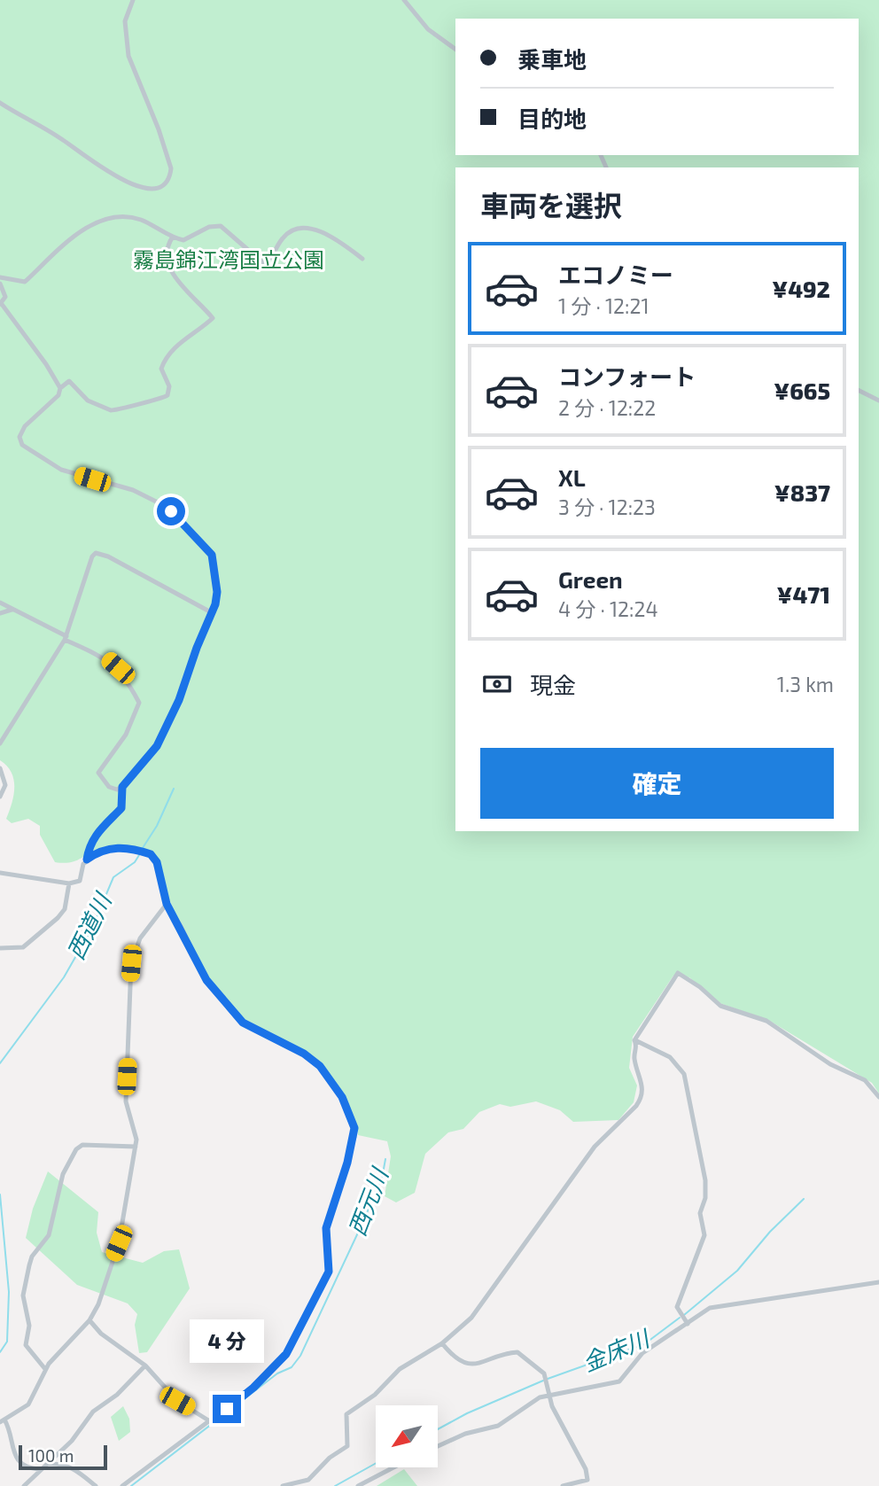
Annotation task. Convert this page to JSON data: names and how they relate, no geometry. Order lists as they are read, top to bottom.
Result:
{
  "water": ["西道川", "西元川", "金床川"],
  "parks": ["霧島錦江湾国立公園"],
  "scale_bar": "100 m",
  "north": "bottom left",
  "page": {
    "banner": ["乗車地", "目的地"],
    "heading": "車両を選択",
    "list": [
      {
        "name": "エコノミー",
        "note": "1 分 · 12:21",
        "value": "¥492"
      },
      {
        "name": "コンフォート",
        "note": "2 分 · 12:22",
        "value": "¥665"
      },
      {
        "name": "XL",
        "note": "3 分 · 12:23",
        "value": "¥837"
      },
      {
        "name": "Green",
        "note": "4 分 · 12:24",
        "value": "¥471"
      }
    ],
    "pay": ["現金", "1.3 km"],
    "buttons": "確定",
    "bubble": "4 分",
    "scale": "100 m"
  }
}
